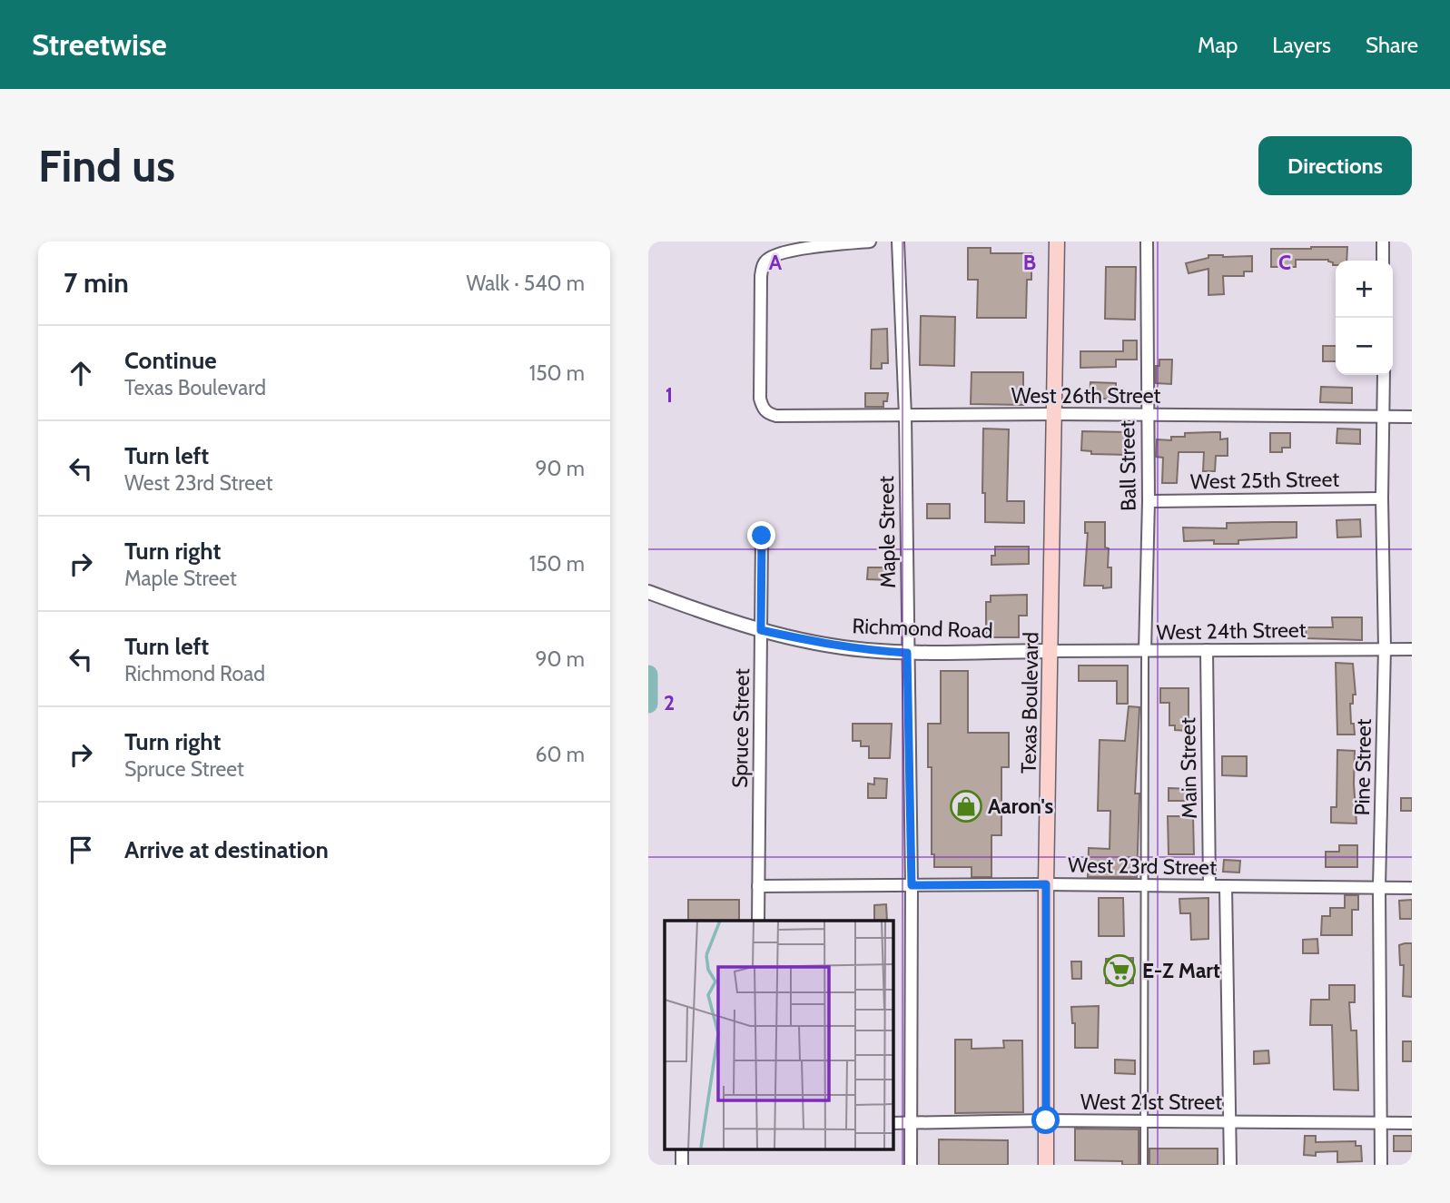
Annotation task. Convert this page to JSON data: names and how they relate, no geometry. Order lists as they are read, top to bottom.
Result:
{
  "streets": {
    "main road": ["Texas Boulevard"],
    "street": [
      "West 26th Street",
      "Ball Street",
      "West 25th Street",
      "Maple Street",
      "Richmond Road",
      "West 24th Street",
      "Spruce Street",
      "Pine Street",
      "Main Street",
      "West 23rd Street",
      "West 21st Street"
    ]
  },
  "crossings": [
    ["West 26th Street", "Ball Street"],
    ["West 26th Street", "Maple Street"],
    ["West 26th Street", "Texas Boulevard"],
    ["West 26th Street", "Pine Street"],
    ["Ball Street", "West 25th Street"],
    ["Ball Street", "West 24th Street"],
    ["West 25th Street", "Pine Street"],
    ["Maple Street", "Richmond Road"],
    ["Maple Street", "West 23rd Street"],
    ["Maple Street", "West 21st Street"],
    ["Richmond Road", "West 24th Street"],
    ["Richmond Road", "Texas Boulevard"],
    ["Richmond Road", "Spruce Street"],
    ["West 24th Street", "Texas Boulevard"],
    ["West 24th Street", "Pine Street"],
    ["West 24th Street", "Main Street"],
    ["Texas Boulevard", "West 23rd Street"],
    ["Texas Boulevard", "West 21st Street"],
    ["Spruce Street", "West 23rd Street"],
    ["Pine Street", "West 23rd Street"],
    ["Pine Street", "West 21st Street"],
    ["Main Street", "West 23rd Street"]
  ],
  "places": {
    "shop": ["Aaron's"],
    "supermarket": ["E-Z Mart"]
  },
  "page": {
    "header": "Streetwise",
    "nav": ["Map", "Layers", "Share"],
    "buttons": "Directions",
    "title": "Find us",
    "heading": ["7 min", "Walk · 540 m"],
    "map_buttons": ["+", "−"],
    "list": [
      ["Continue", "Texas Boulevard", "150 m"],
      ["Turn left", "West 23rd Street", "90 m"],
      ["Turn right", "Maple Street", "150 m"],
      ["Turn left", "Richmond Road", "90 m"],
      ["Turn right", "Spruce Street", "60 m"],
      "Arrive at destination"
    ]
  },
  "grid": {
    "columns": ["A", "B", "C"],
    "rows": ["1", "2"]
  }
}
